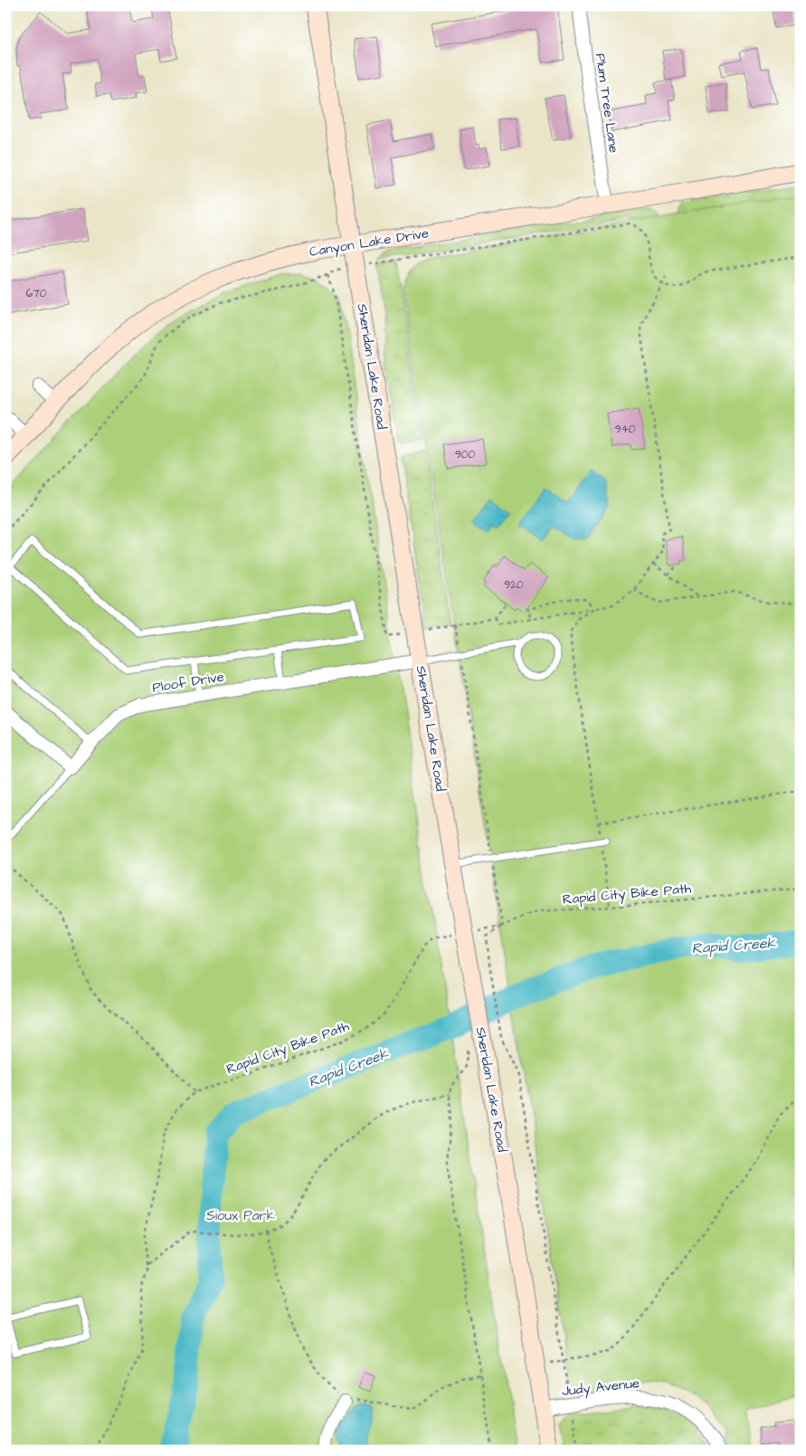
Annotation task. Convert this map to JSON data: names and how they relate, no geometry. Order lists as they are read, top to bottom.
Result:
{
  "streets": {
    "street": [
      "Plum Tree Lane",
      "Canyon Lake Drive",
      "Sheridan Lake Road",
      "Ploof Drive",
      "Judy Avenue"
    ],
    "path": ["Rapid City Bike Path"]
  },
  "crossings": [
    ["Plum Tree Lane", "Canyon Lake Drive"],
    ["Canyon Lake Drive", "Sheridan Lake Road"],
    ["Sheridan Lake Road", "Ploof Drive"],
    ["Sheridan Lake Road", "Rapid City Bike Path"],
    ["Sheridan Lake Road", "Judy Avenue"]
  ],
  "water": ["Rapid Creek"],
  "parks": ["Sioux Park"],
  "house_numbers": [
    "670",
    "940",
    "900",
    "920"
  ]
}
